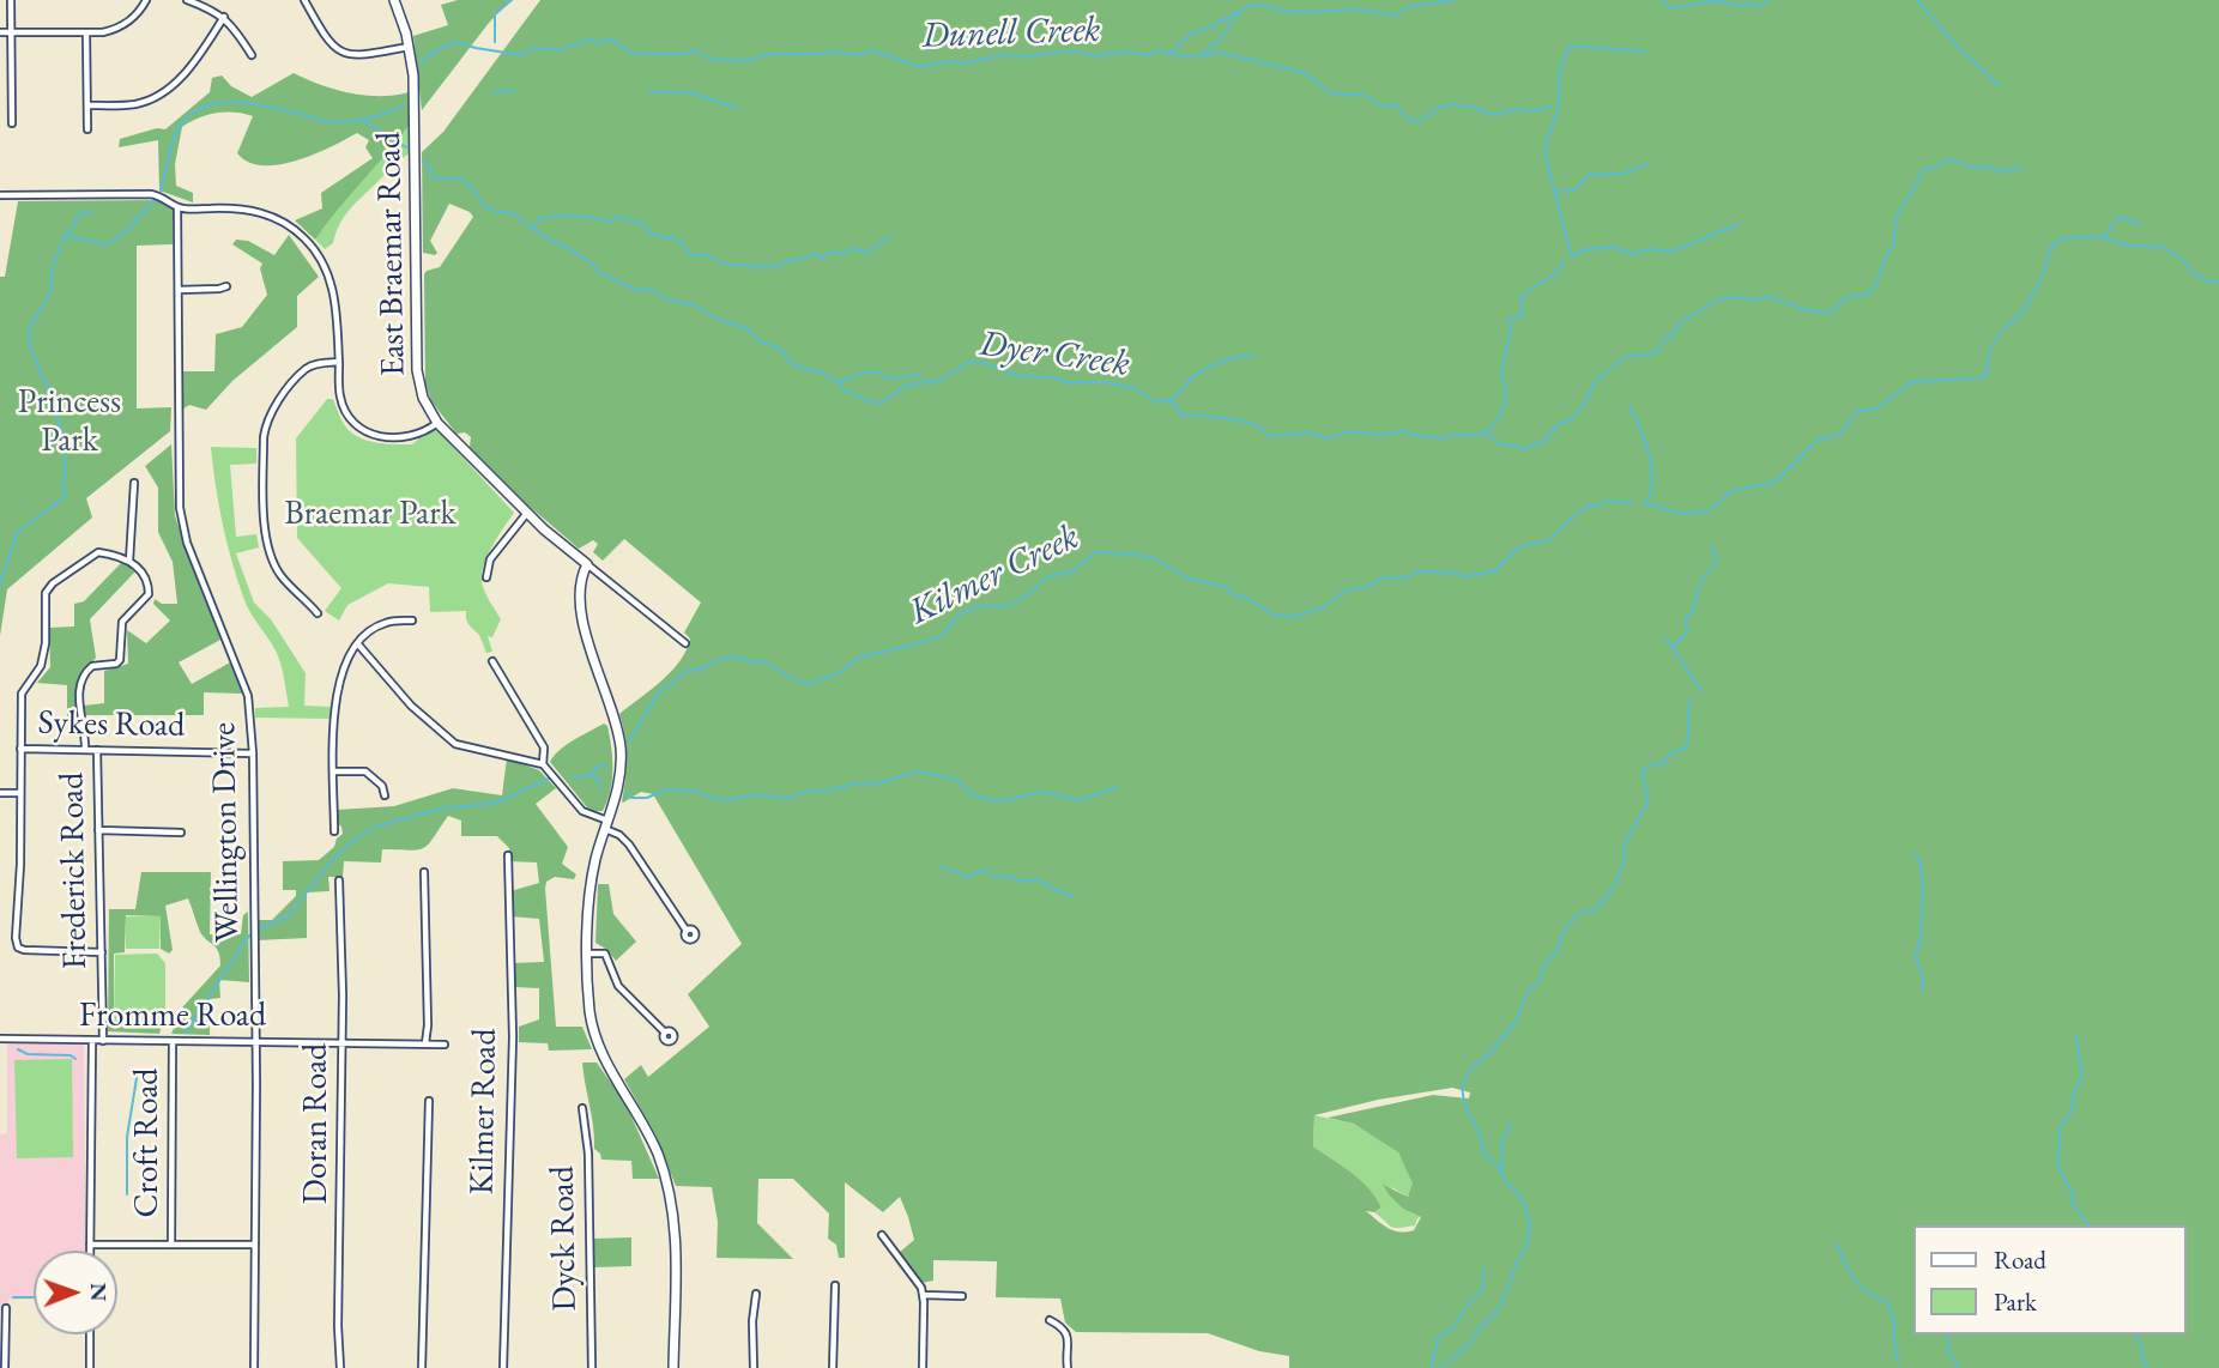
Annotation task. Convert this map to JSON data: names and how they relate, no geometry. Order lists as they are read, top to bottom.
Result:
{
  "streets": {
    "street": [
      "East Braemar Road",
      "Sykes Road",
      "Wellington Drive",
      "Frederick Road",
      "Fromme Road",
      "Kilmer Road",
      "Doran Road",
      "Croft Road",
      "Dyck Road"
    ]
  },
  "crossings": [
    ["Sykes Road", "Wellington Drive"],
    ["Sykes Road", "Frederick Road"],
    ["Wellington Drive", "Fromme Road"],
    ["Frederick Road", "Fromme Road"],
    ["Fromme Road", "Doran Road"],
    ["Fromme Road", "Croft Road"]
  ],
  "water": ["Dunell Creek", "Dyer Creek", "Kilmer Creek"],
  "parks": ["Princess Park", "Braemar Park"],
  "legend": ["Road", "Park"],
  "north": "right"
}
